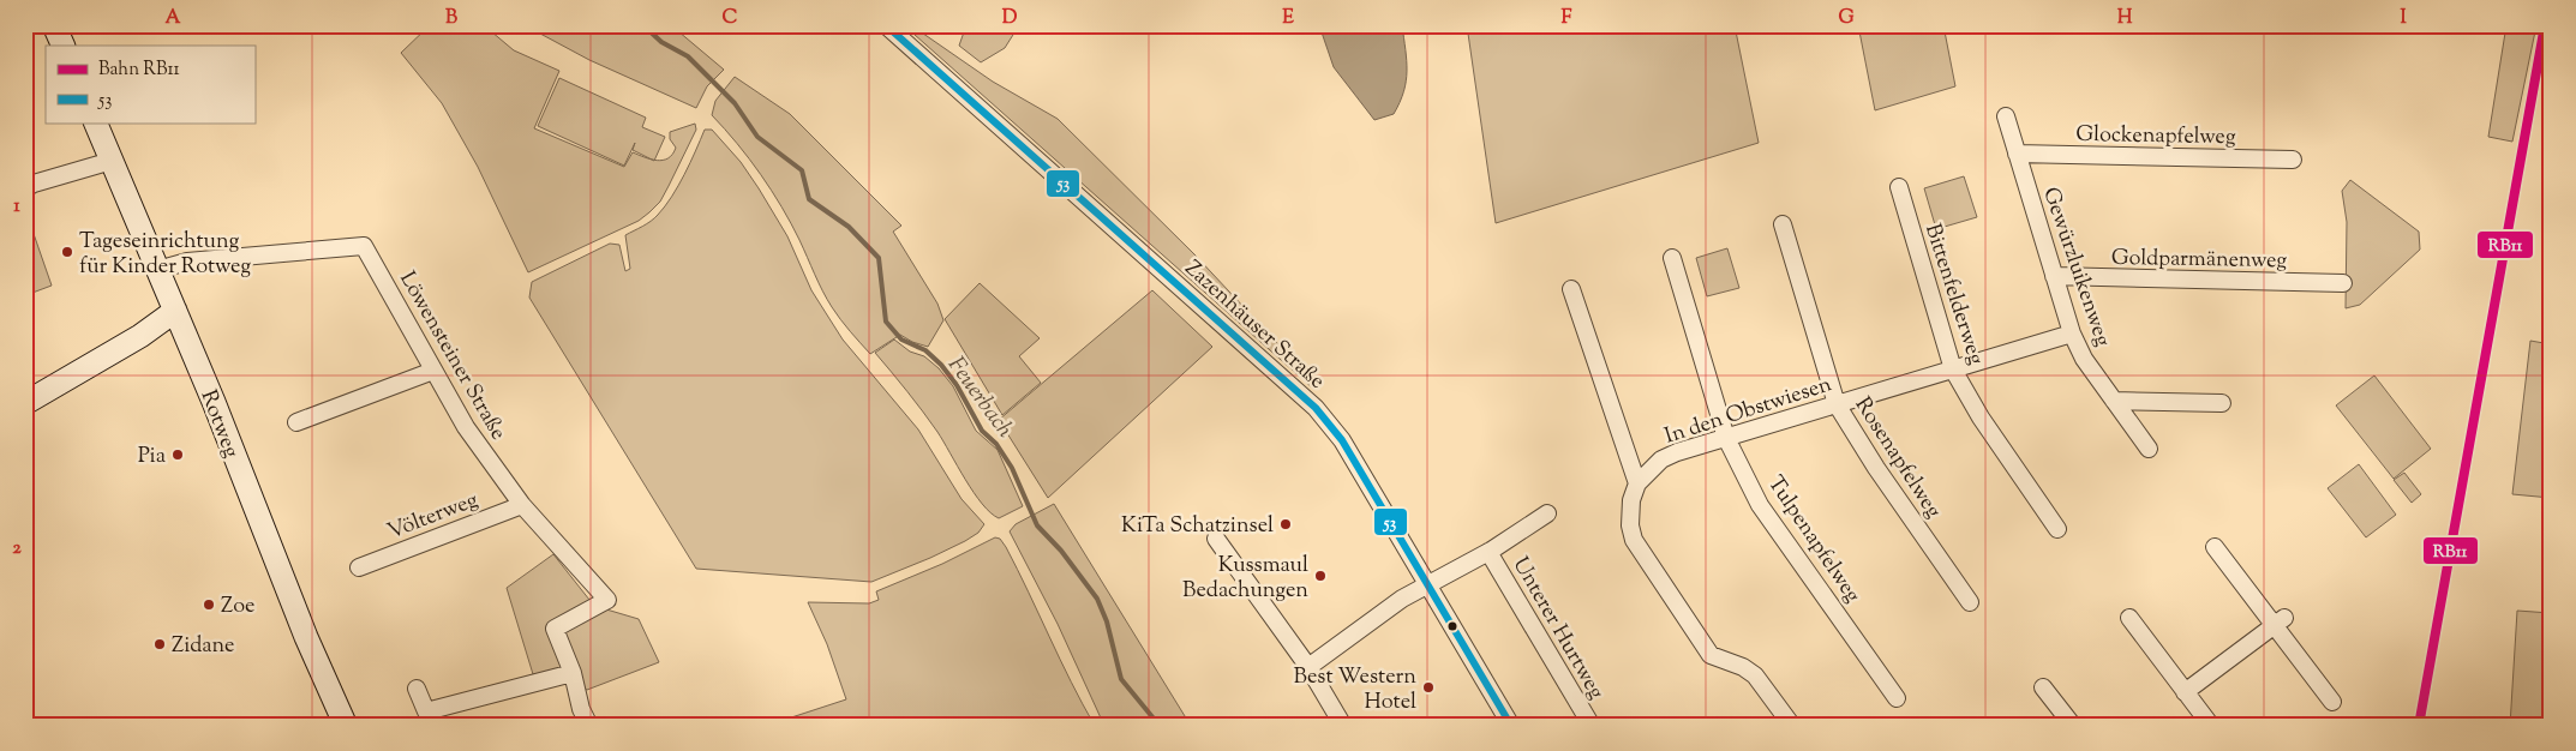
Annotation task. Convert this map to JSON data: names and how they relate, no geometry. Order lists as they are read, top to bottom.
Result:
{
  "streets": {
    "main road": ["Rotweg"],
    "street": [
      "Glockenapfelweg",
      "Goldparmänenweg",
      "Gewürzluikenweg",
      "Bittenfelderweg",
      "Zazenhäuser Straße",
      "Löwensteiner Straße",
      "In den Obstwiesen",
      "Rosenapfelweg",
      "Völterweg",
      "Tulpenapfelweg",
      "Unterer Hurtweg"
    ]
  },
  "crossings": [
    ["Glockenapfelweg", "Gewürzluikenweg"],
    ["Goldparmänenweg", "Gewürzluikenweg"],
    ["Gewürzluikenweg", "In den Obstwiesen"],
    ["Bittenfelderweg", "In den Obstwiesen"],
    ["Zazenhäuser Straße", "Unterer Hurtweg"],
    ["Löwensteiner Straße", "Rotweg"],
    ["Löwensteiner Straße", "Völterweg"],
    ["In den Obstwiesen", "Rosenapfelweg"],
    ["In den Obstwiesen", "Tulpenapfelweg"]
  ],
  "water": ["Feuerbach"],
  "places": [
    "Tageseinrichtung für Kinder Rotweg",
    "Pia",
    "KiTa Schatzinsel",
    "Kussmaul Bedachungen",
    "Zoe",
    "Zidane",
    "Best Western Hotel"
  ],
  "lines": ["rail line RB11", "transit line 53"],
  "legend": ["Bahn RB11", "53"],
  "grid": {
    "columns": [
      "A",
      "B",
      "C",
      "D",
      "E",
      "F",
      "G",
      "H",
      "I"
    ],
    "rows": ["1", "2"]
  }
}
